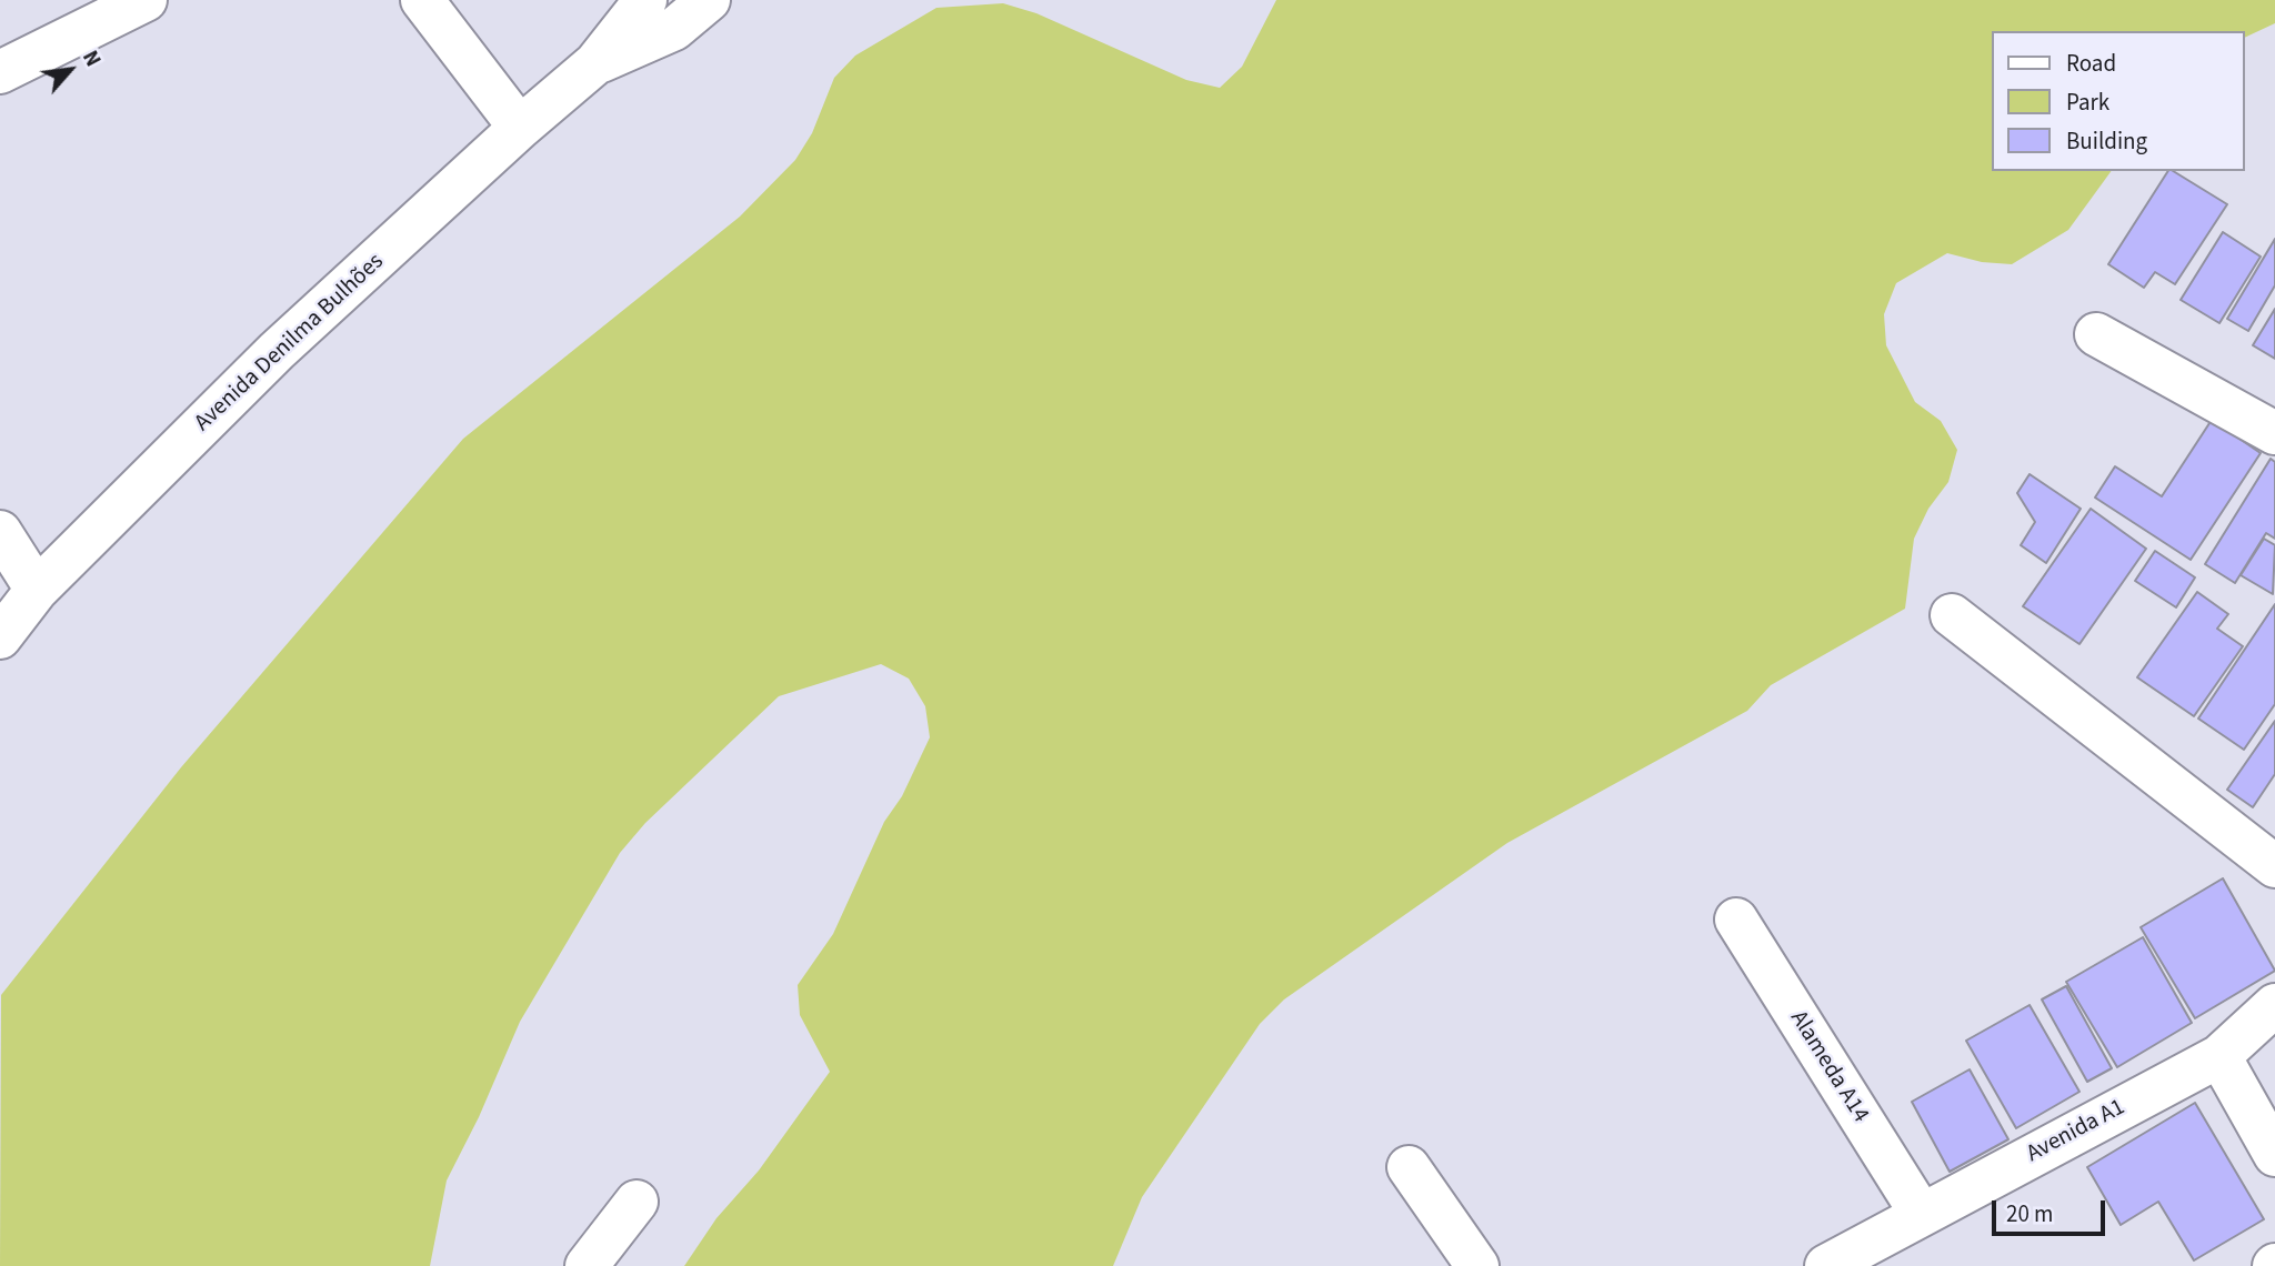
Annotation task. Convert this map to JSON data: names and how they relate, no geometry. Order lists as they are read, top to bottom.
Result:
{
  "streets": {
    "street": ["Avenida Denilma Bulhões", "Alameda A14", "Avenida A1"]
  },
  "crossings": [
    ["Alameda A14", "Avenida A1"]
  ],
  "legend": ["Road", "Park", "Building"],
  "scale_bar": "20 m",
  "north": "top right"
}
